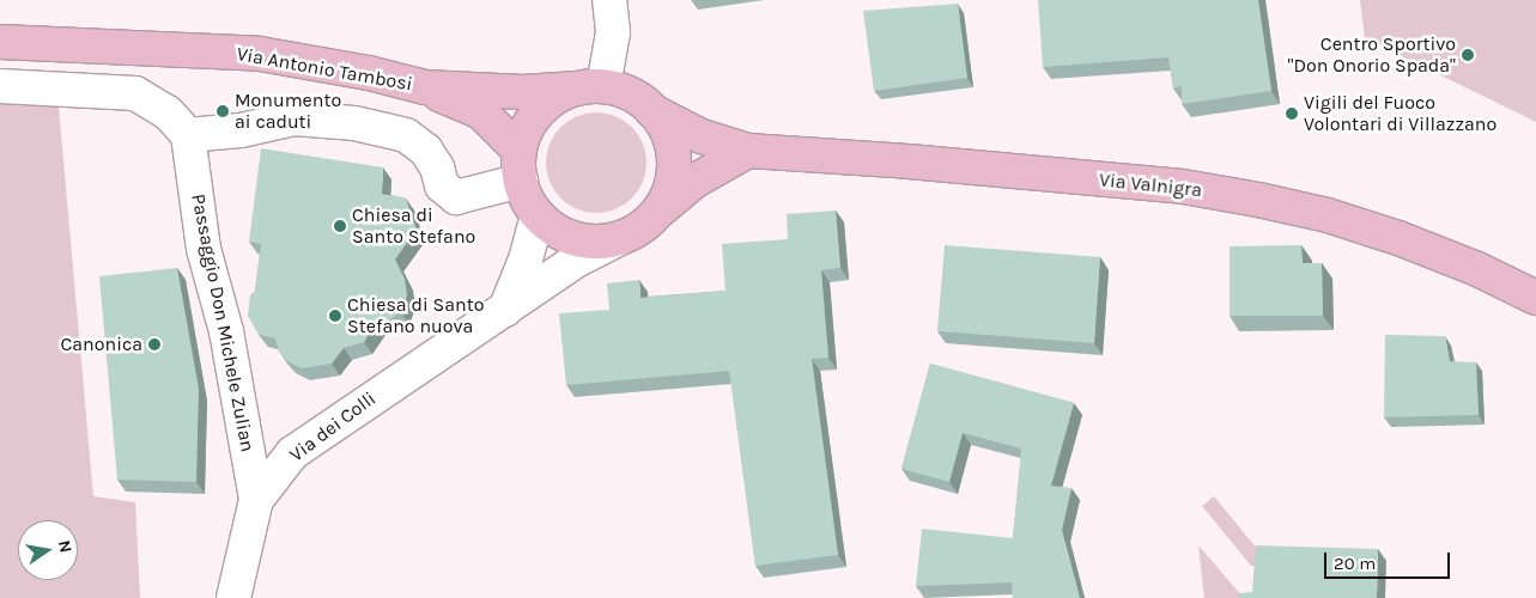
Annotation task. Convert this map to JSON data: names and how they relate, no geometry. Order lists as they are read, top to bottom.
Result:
{
  "streets": {
    "main road": ["Via Antonio Tambosi", "Via Valnigra"],
    "street": ["Passaggio Don Michele Zulian", "Via dei Colli"]
  },
  "crossings": [
    ["Via Antonio Tambosi", "Via Valnigra"],
    ["Via Antonio Tambosi", "Via dei Colli"],
    ["Via Valnigra", "Via dei Colli"],
    ["Passaggio Don Michele Zulian", "Via dei Colli"]
  ],
  "places": [
    "Centro Sportivo \"Don Onorio Spada\"",
    "Monumento ai caduti",
    "Vigili del Fuoco Volontari di Villazzano",
    "Chiesa di Santo Stefano",
    "Chiesa di Santo Stefano nuova",
    "Canonica"
  ],
  "scale_bar": "20 m",
  "north": "right"
}
